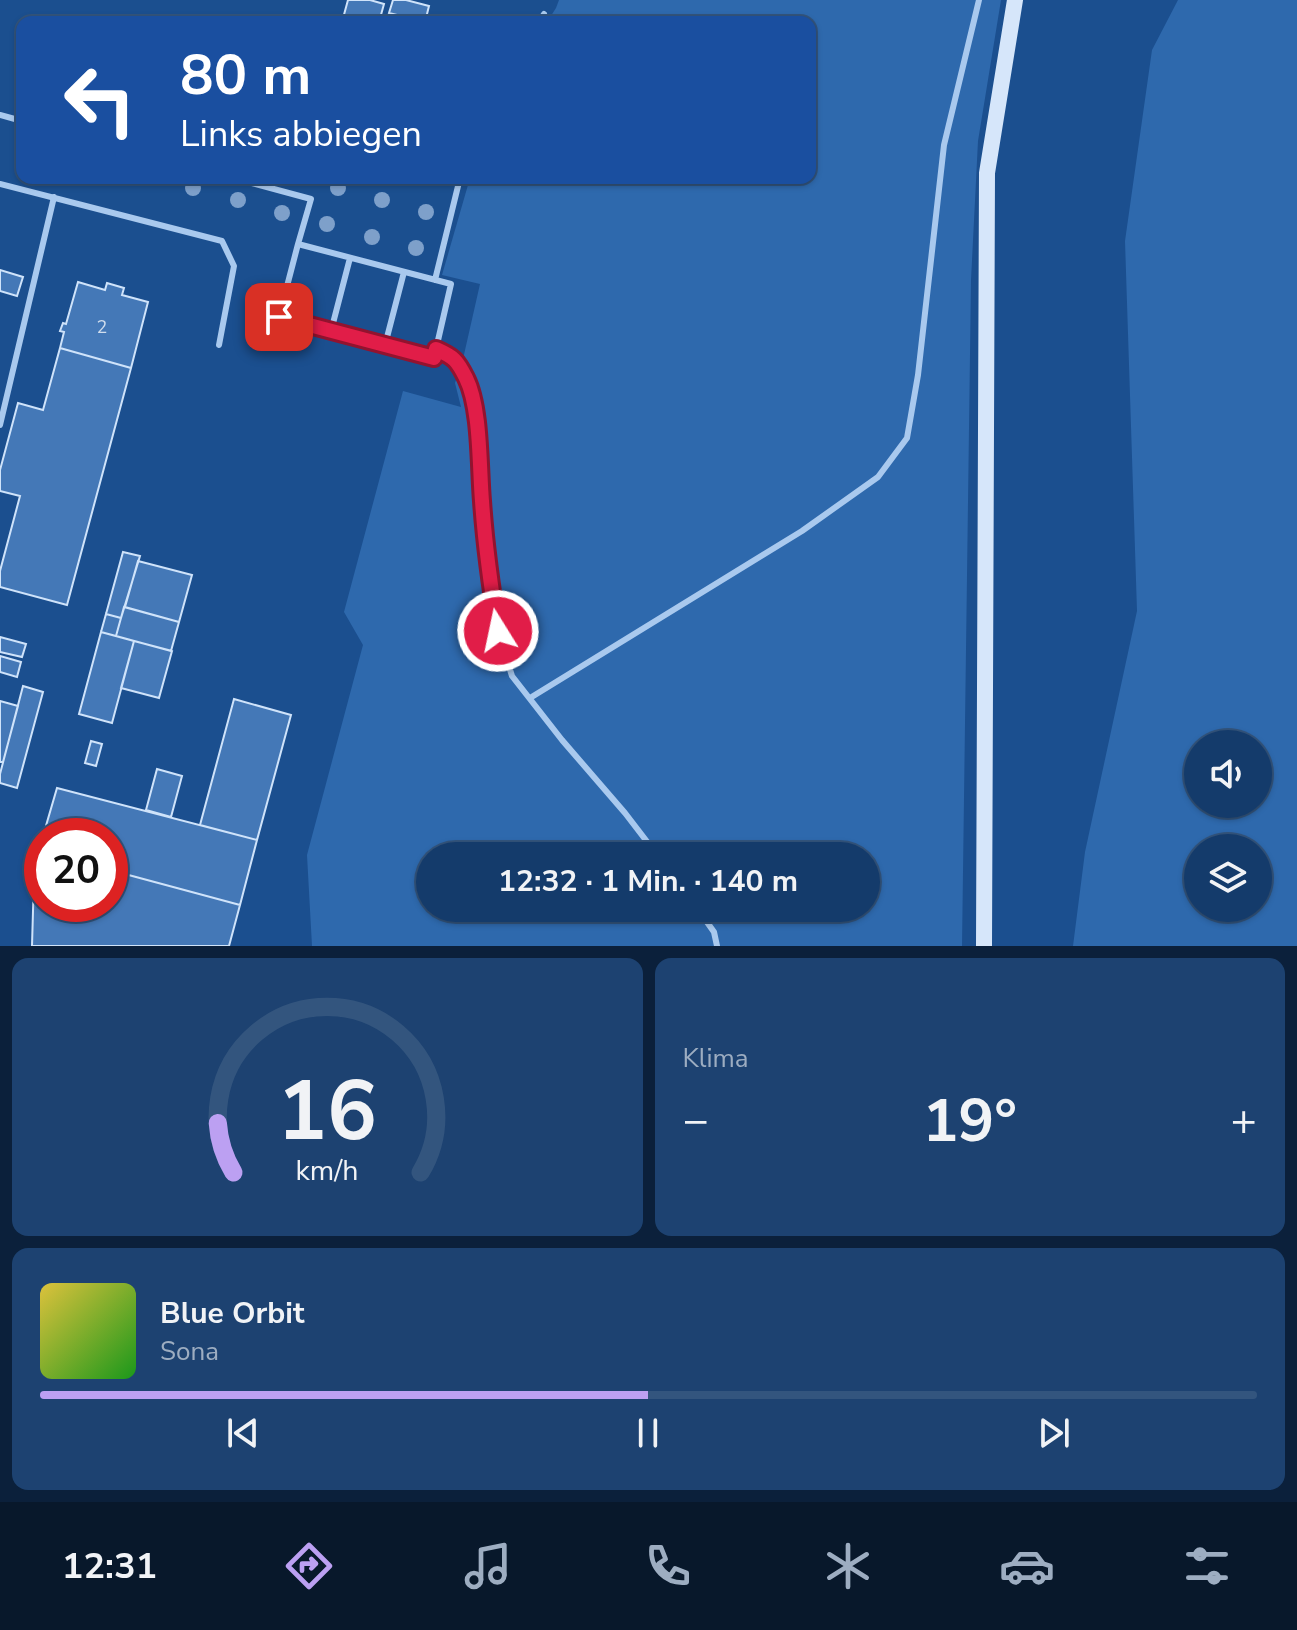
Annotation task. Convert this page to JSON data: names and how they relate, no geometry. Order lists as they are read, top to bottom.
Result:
{
  "house_numbers": ["2"],
  "page": {
    "turn": ["80 m", "Links abbiegen"],
    "limit": "20",
    "trip": "12:32 · 1 Min. · 140 m",
    "tile": "Klima",
    "heat": ["−", "19°", "+"],
    "song": ["Blue Orbit", "Sona"],
    "tabs": "12:31",
    "gauge": ["16", "km/h"]
  }
}
